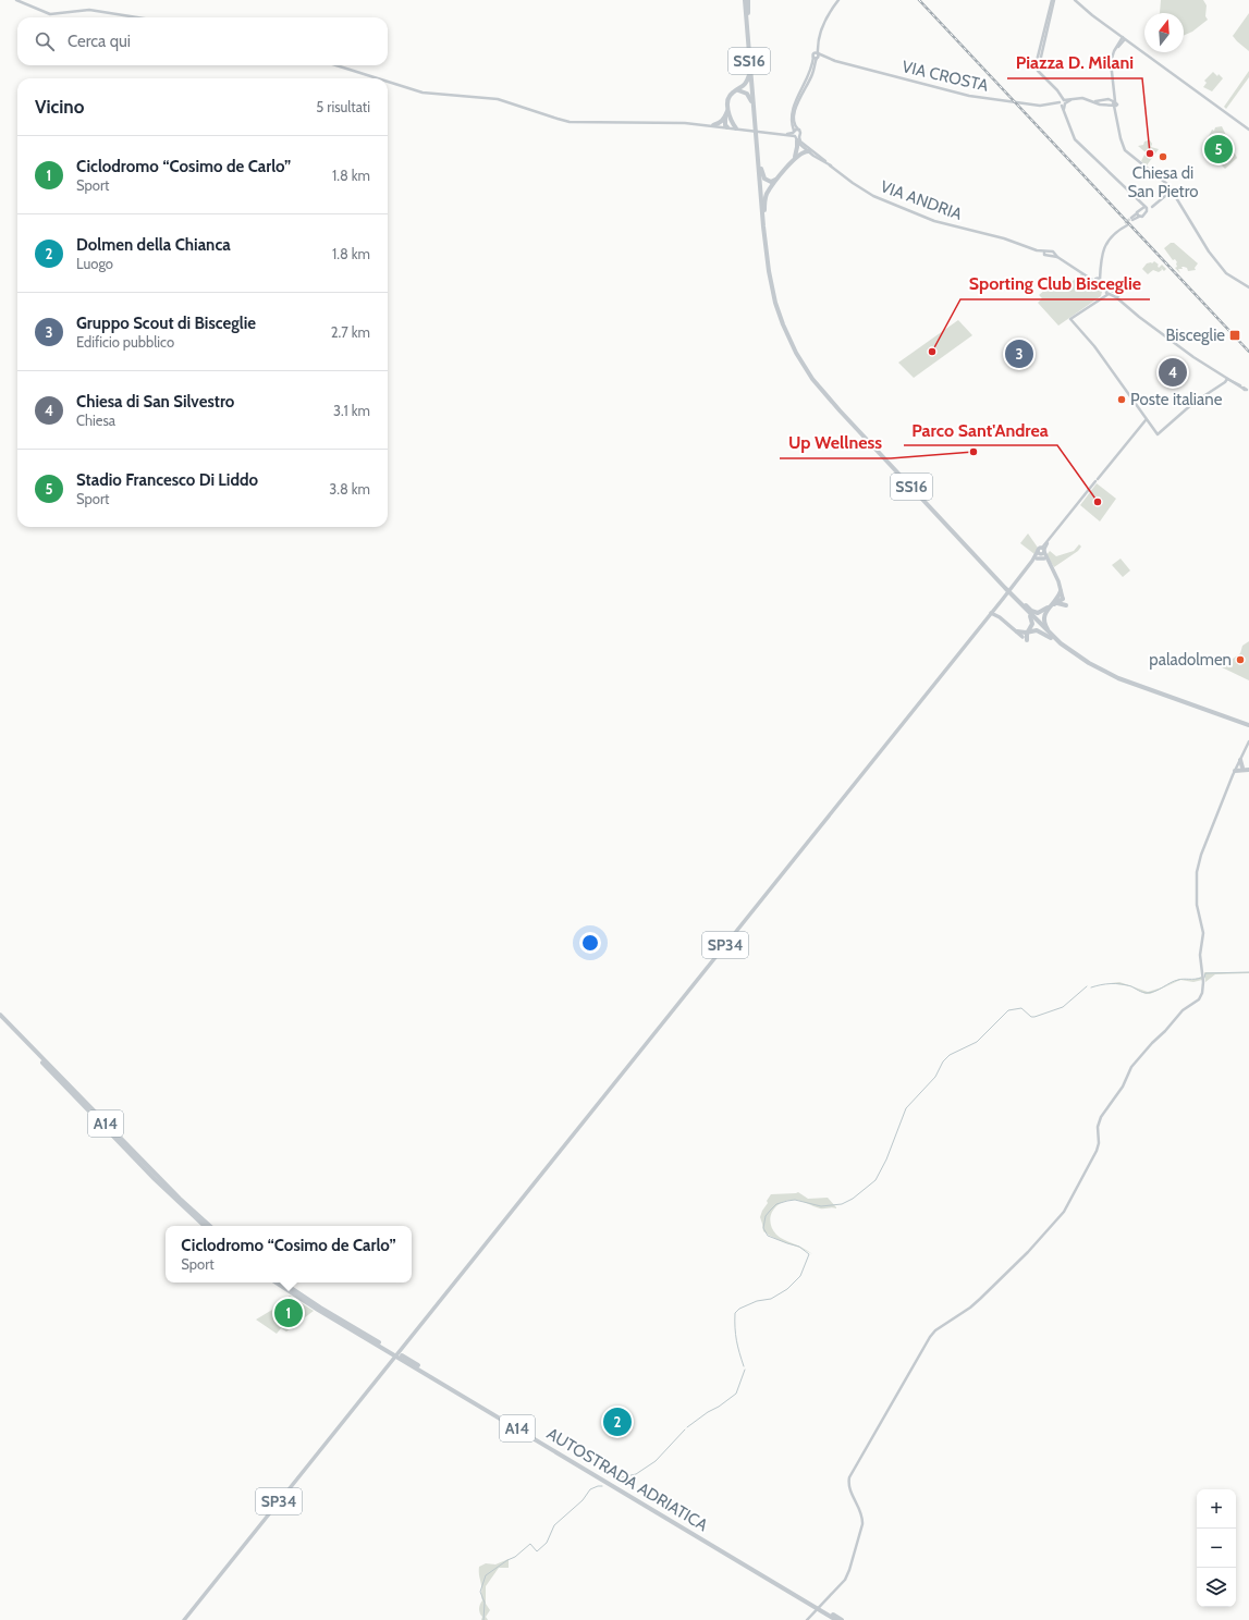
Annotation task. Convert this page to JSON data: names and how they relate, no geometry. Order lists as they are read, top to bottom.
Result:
{
  "streets": {
    "highway": ["SS16", "A14", "AUTOSTRADA ADRIATICA"],
    "main road": ["VIA CROSTA", "VIA ANDRIA", "SP34"]
  },
  "crossings": [
    ["SS16", "VIA ANDRIA"]
  ],
  "places": {
    "other": [
      "Piazza D. Milani",
      "Chiesa di San Pietro",
      "Sporting Club Bisceglie",
      "Poste italiane",
      "Up Wellness",
      "Parco Sant'Andrea",
      "paladolmen"
    ],
    "transit": ["Bisceglie"]
  },
  "north": "top",
  "page": {
    "search": "Cerca qui",
    "heading": ["Vicino", "5 risultati"],
    "pins": [
      "5",
      "3",
      "4",
      "1",
      "2"
    ],
    "list": [
      {
        "mark": "1",
        "name": "Ciclodromo “Cosimo de Carlo”",
        "note": "Sport",
        "value": "1.8 km"
      },
      {
        "mark": "2",
        "name": "Dolmen della Chianca",
        "note": "Luogo",
        "value": "1.8 km"
      },
      {
        "mark": "3",
        "name": "Gruppo Scout di Bisceglie",
        "note": "Edificio pubblico",
        "value": "2.7 km"
      },
      {
        "mark": "4",
        "name": "Chiesa di San Silvestro",
        "note": "Chiesa",
        "value": "3.1 km"
      },
      {
        "mark": "5",
        "name": "Stadio Francesco Di Liddo",
        "note": "Sport",
        "value": "3.8 km"
      }
    ],
    "popup": ["Ciclodromo “Cosimo de Carlo”", "Sport"],
    "map_buttons": ["+", "−"]
  }
}
